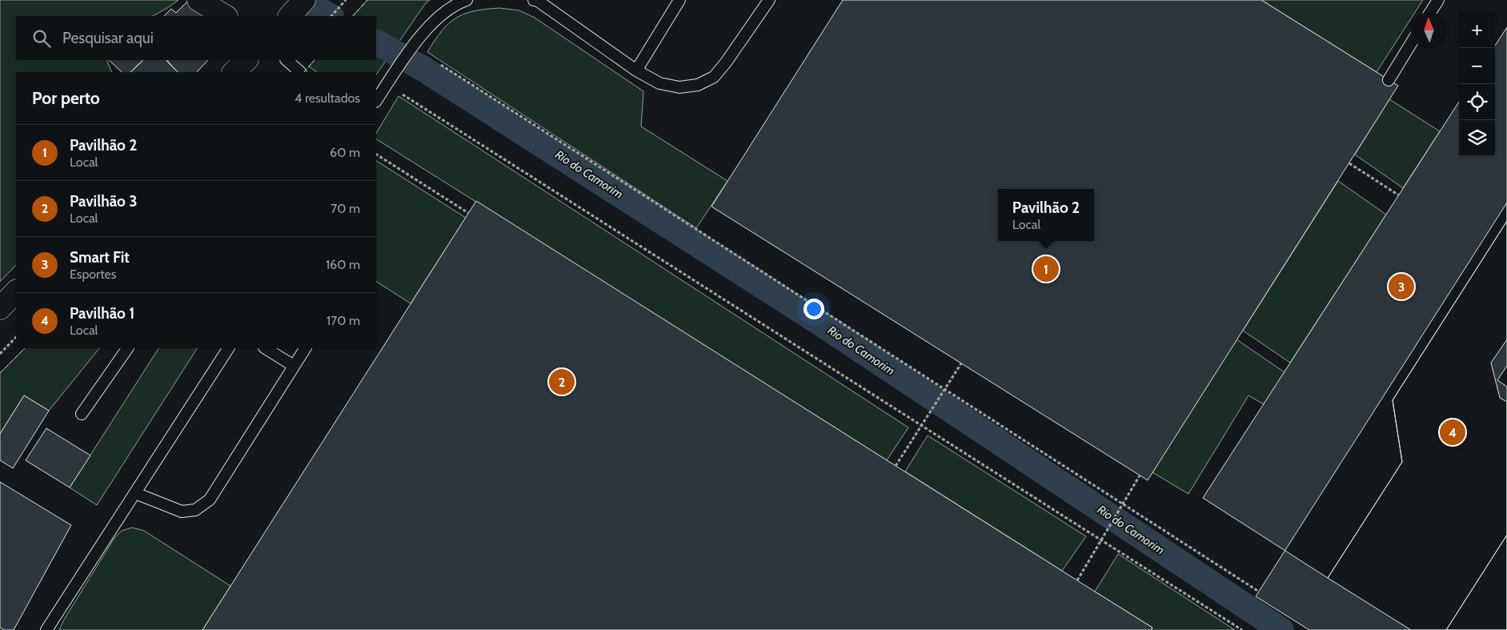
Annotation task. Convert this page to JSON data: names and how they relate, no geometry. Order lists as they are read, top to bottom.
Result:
{
  "water": ["Rio do Camorim"],
  "north": "top",
  "page": {
    "map_buttons": ["+", "−"],
    "search": "Pesquisar aqui",
    "heading": ["Por perto", "4 resultados"],
    "list": [
      {
        "mark": "1",
        "name": "Pavilhão 2",
        "note": "Local",
        "value": "60 m"
      },
      {
        "mark": "2",
        "name": "Pavilhão 3",
        "note": "Local",
        "value": "70 m"
      },
      {
        "mark": "3",
        "name": "Smart Fit",
        "note": "Esportes",
        "value": "160 m"
      },
      {
        "mark": "4",
        "name": "Pavilhão 1",
        "note": "Local",
        "value": "170 m"
      }
    ],
    "popup": ["Pavilhão 2", "Local"],
    "pins": [
      "1",
      "3",
      "2",
      "4"
    ]
  }
}
